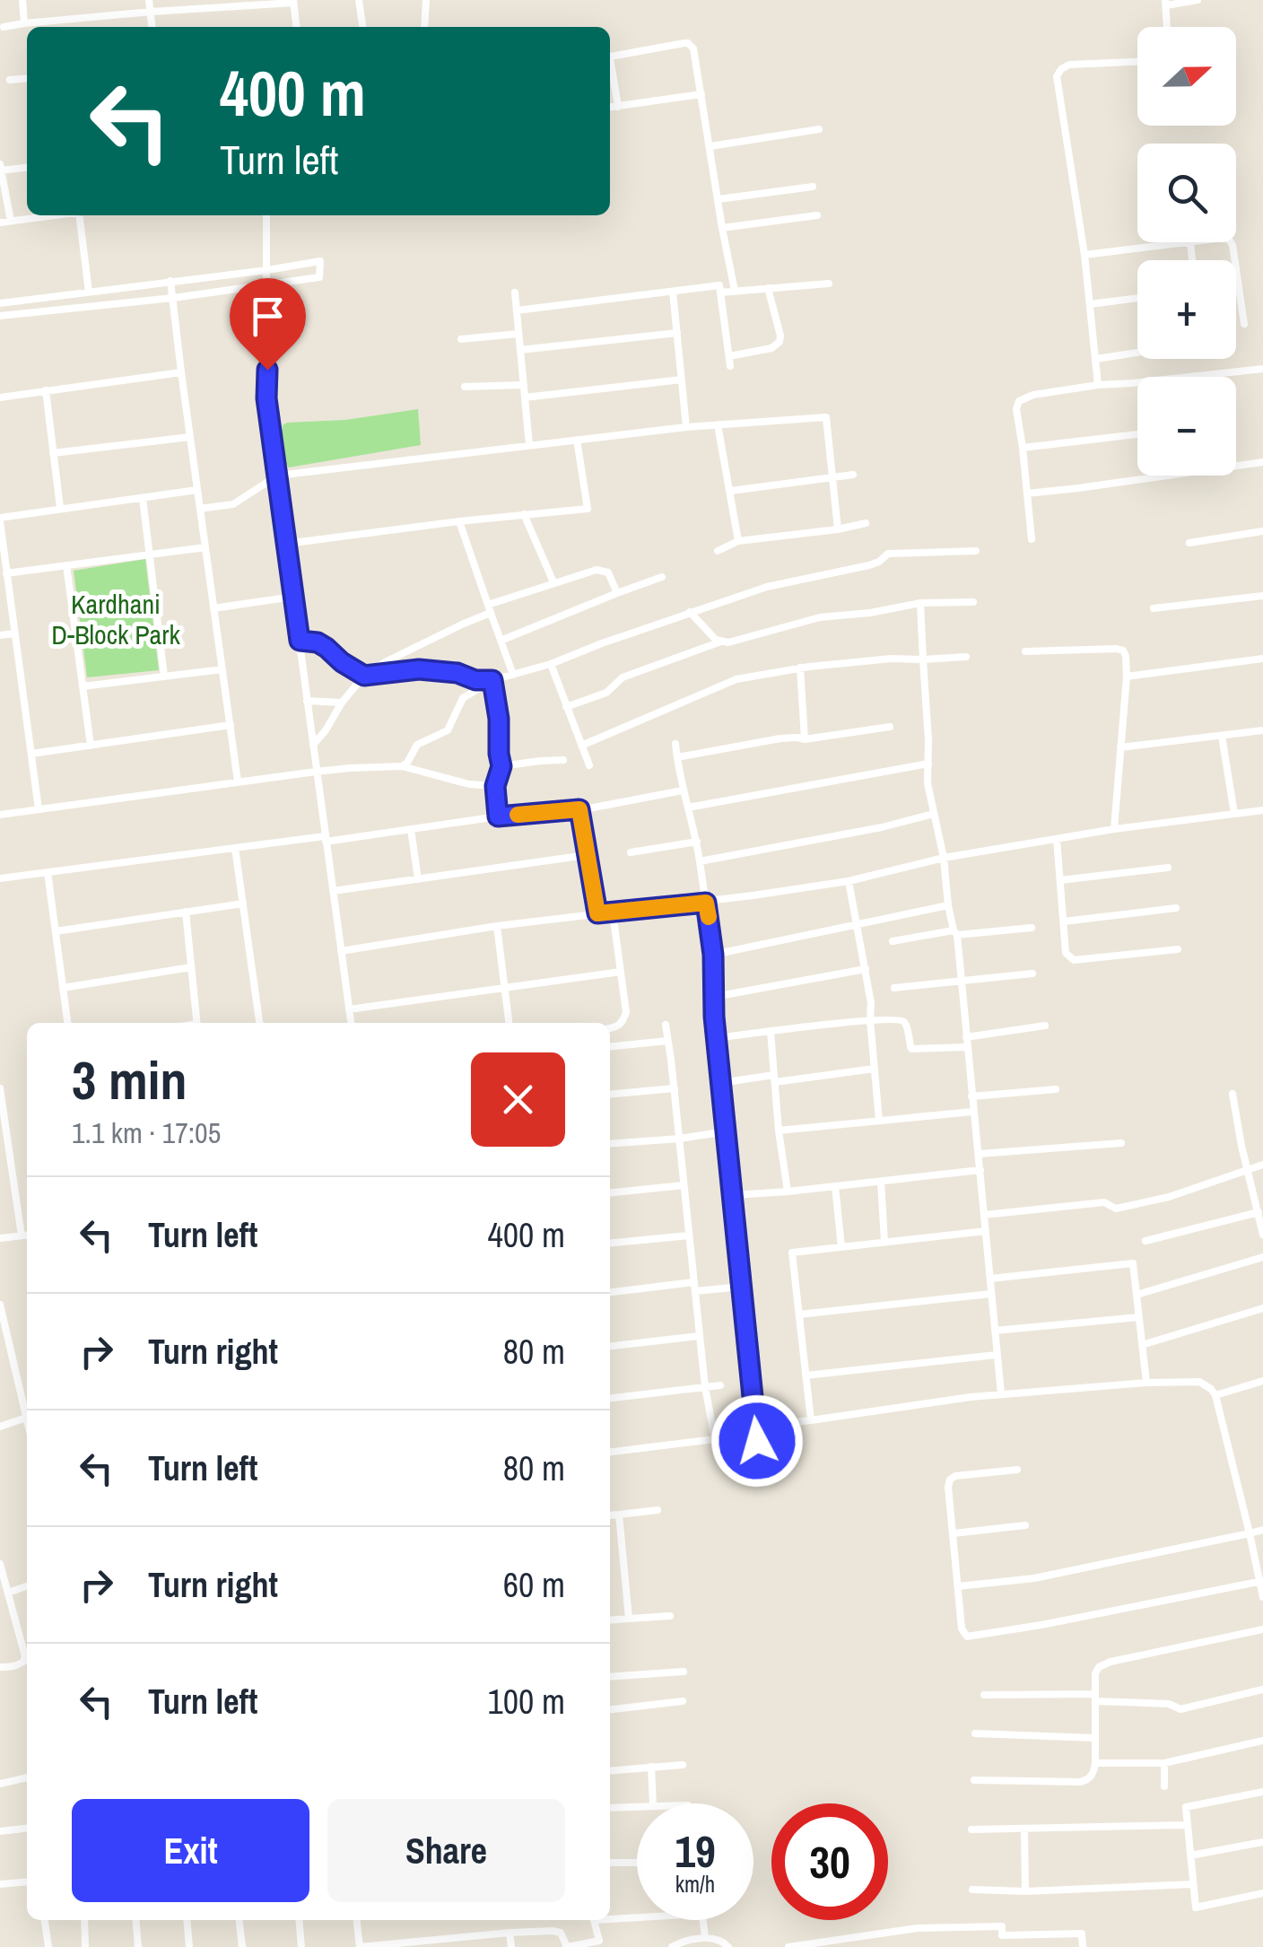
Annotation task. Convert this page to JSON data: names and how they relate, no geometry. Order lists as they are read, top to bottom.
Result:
{
  "parks": ["Kardhani D-Block Park"],
  "north": "right",
  "page": {
    "map_buttons": ["+", "−"],
    "turn": ["400 m", "Turn left"],
    "heading": ["3 min", "1.1 km · 17:05"],
    "list": [
      {
        "name": "Turn left",
        "value": "400 m"
      },
      {
        "name": "Turn right",
        "value": "80 m"
      },
      {
        "name": "Turn left",
        "value": "80 m"
      },
      {
        "name": "Turn right",
        "value": "60 m"
      },
      {
        "name": "Turn left",
        "value": "100 m"
      }
    ],
    "buttons": ["Exit", "Share"],
    "speed": "19 km/h",
    "limit": "30"
  }
}
